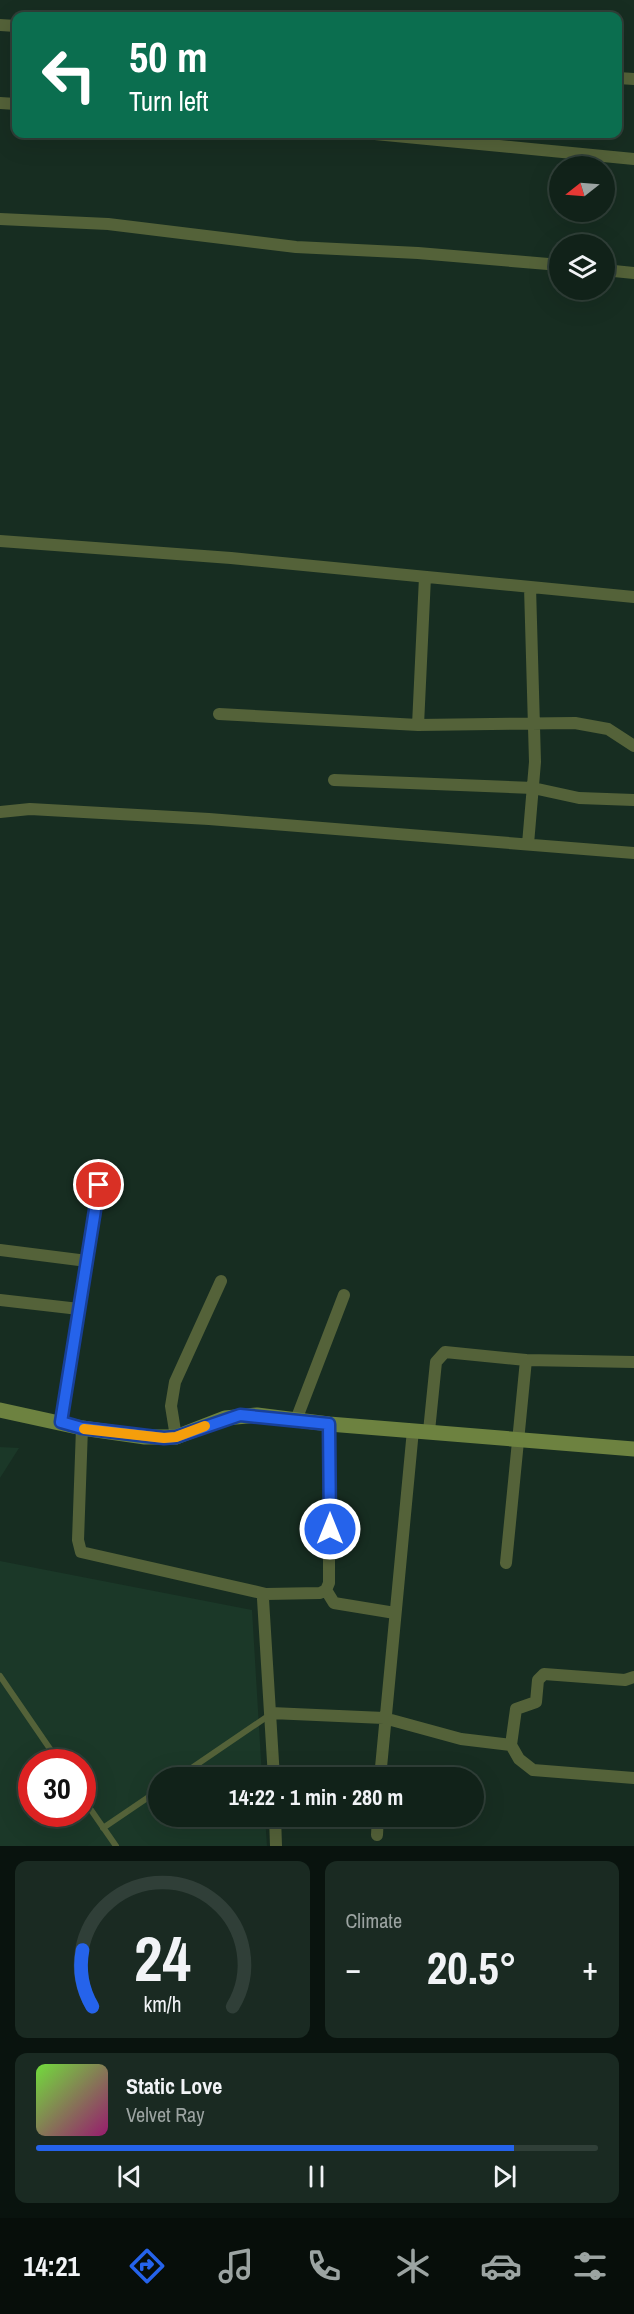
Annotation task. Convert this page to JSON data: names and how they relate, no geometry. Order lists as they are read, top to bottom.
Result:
{
  "north": "left",
  "page": {
    "turn": ["50 m", "Turn left"],
    "limit": "30",
    "trip": "14:22 · 1 min · 280 m",
    "tile": "Climate",
    "heat": ["−", "20.5°", "+"],
    "song": ["Static Love", "Velvet Ray"],
    "tabs": "14:21",
    "gauge": ["24", "km/h"]
  }
}
